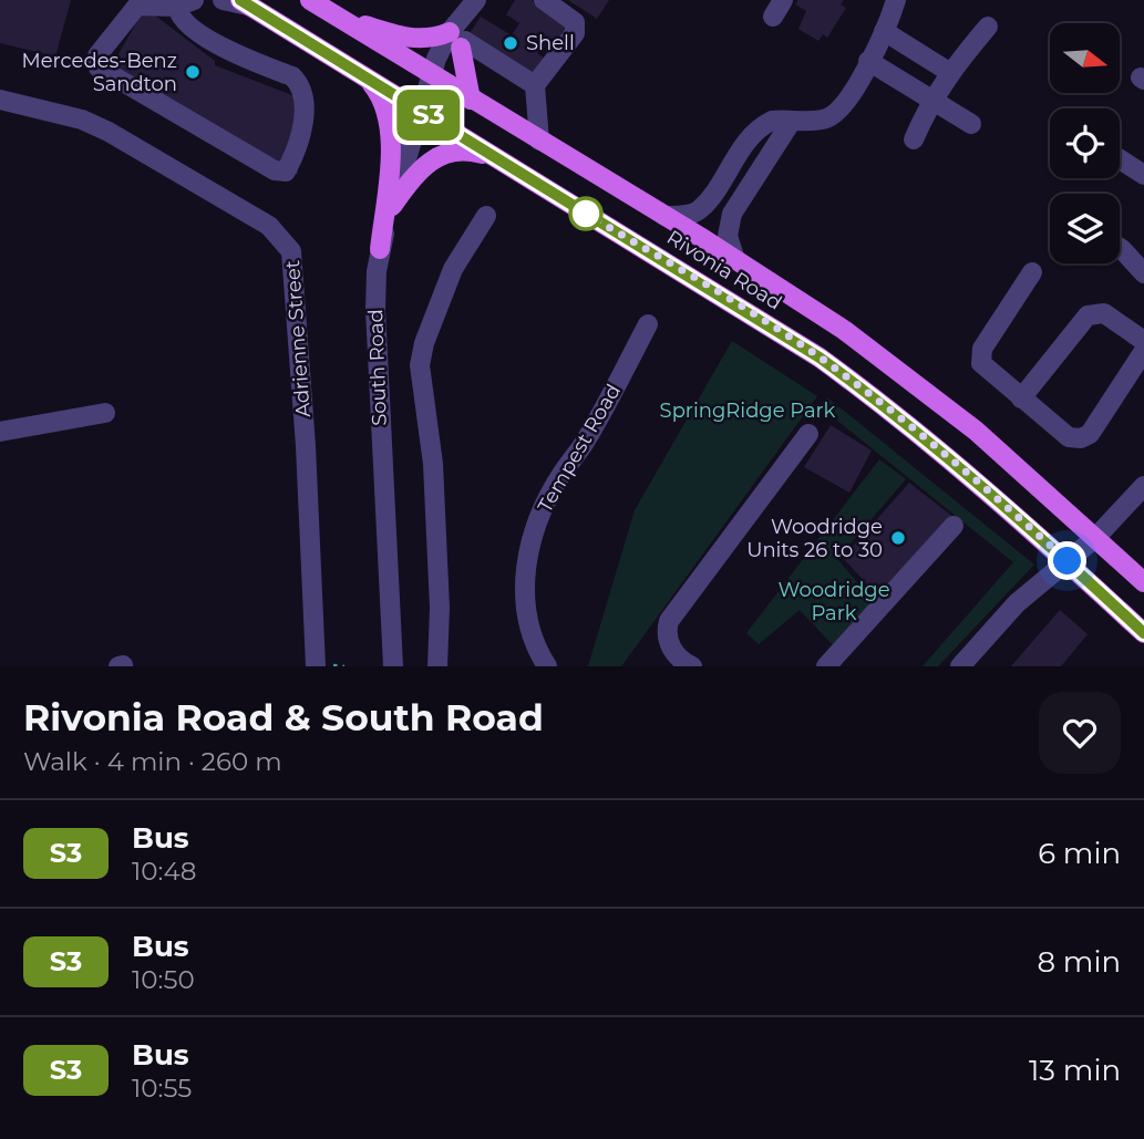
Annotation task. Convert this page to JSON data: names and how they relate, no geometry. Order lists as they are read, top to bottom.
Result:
{
  "streets": {
    "main road": ["Rivonia Road"],
    "street": ["Adrienne Street", "South Road", "Tempest Road"]
  },
  "crossings": [
    ["Rivonia Road", "South Road"]
  ],
  "parks": ["SpringRidge Park", "Woodridge Park"],
  "places": ["Shell", "Mercedes-Benz Sandton", "Woodridge Units 26 to 30"],
  "lines": ["bus line S3"],
  "north": "right",
  "page": {
    "on_map": "S3",
    "heading": ["Rivonia Road & South Road", "Walk · 4 min · 260 m"],
    "list": [
      {
        "mark": "S3",
        "name": "Bus",
        "note": "10:48",
        "value": "6 min"
      },
      {
        "mark": "S3",
        "name": "Bus",
        "note": "10:50",
        "value": "8 min"
      },
      {
        "mark": "S3",
        "name": "Bus",
        "note": "10:55",
        "value": "13 min"
      }
    ]
  }
}
